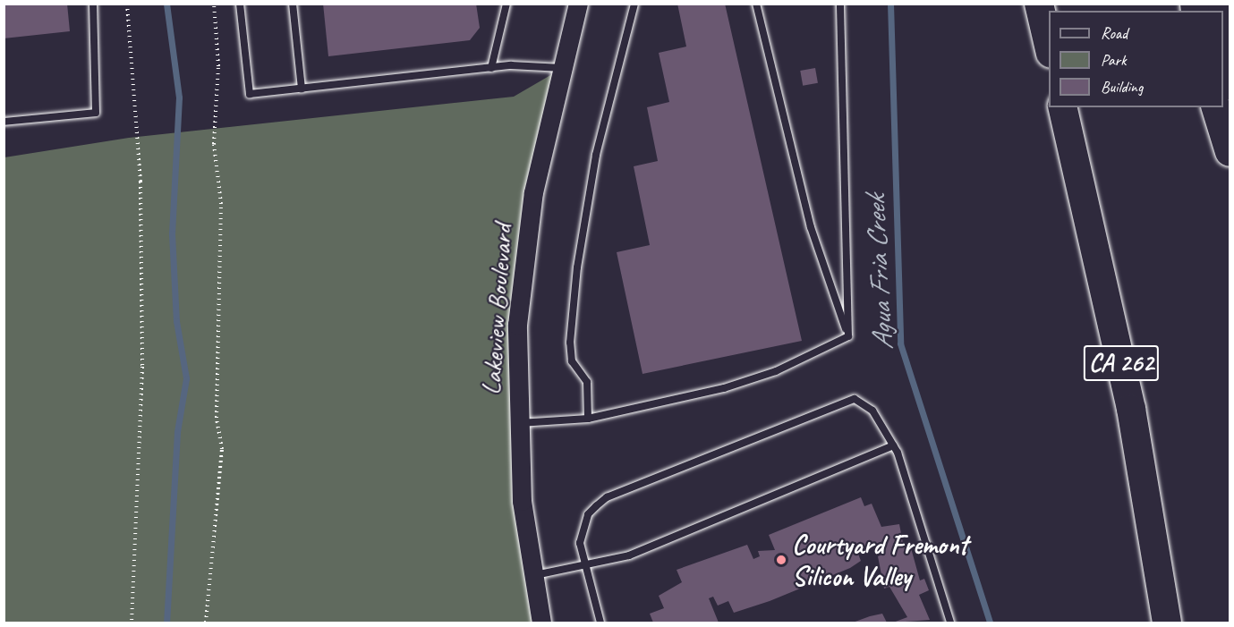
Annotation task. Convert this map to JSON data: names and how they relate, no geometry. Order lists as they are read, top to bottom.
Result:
{
  "streets": {
    "highway": ["CA 262"],
    "street": ["Lakeview Boulevard"]
  },
  "water": ["Agua Fria Creek"],
  "places": ["Courtyard Fremont Silicon Valley"],
  "legend": ["Road", "Park", "Building"]
}
